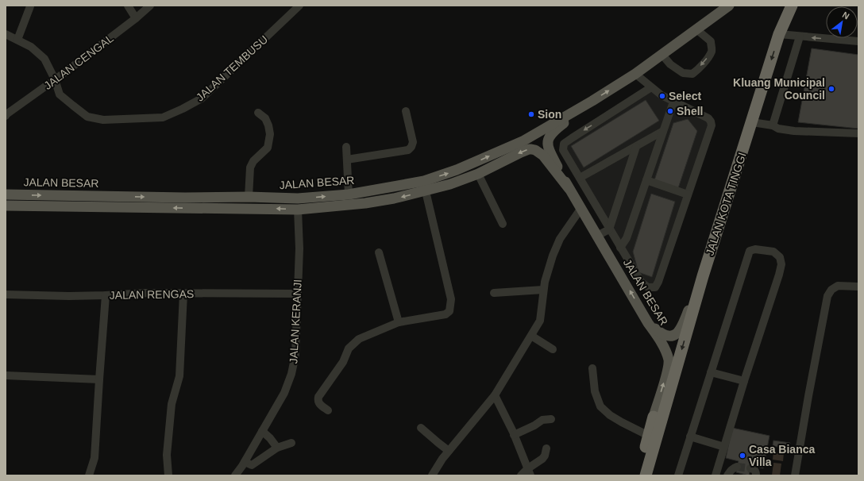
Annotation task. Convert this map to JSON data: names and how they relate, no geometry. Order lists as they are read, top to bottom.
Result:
{
  "streets": {
    "highway": ["JALAN KOTA TINGGI"],
    "main road": ["JALAN BESAR"],
    "street": [
      "JALAN CENGAL",
      "JALAN TEMBUSU",
      "JALAN RENGAS",
      "JALAN KERANJI"
    ]
  },
  "crossings": [
    ["JALAN CENGAL", "JALAN TEMBUSU"],
    ["JALAN BESAR", "JALAN KERANJI"],
    ["JALAN RENGAS", "JALAN KERANJI"]
  ],
  "one_way": ["JALAN KOTA TINGGI"],
  "places": [
    "Kluang Municipal Council",
    "Select",
    "Shell",
    "Sion",
    "Casa Bianca Villa"
  ],
  "north": "top right"
}
